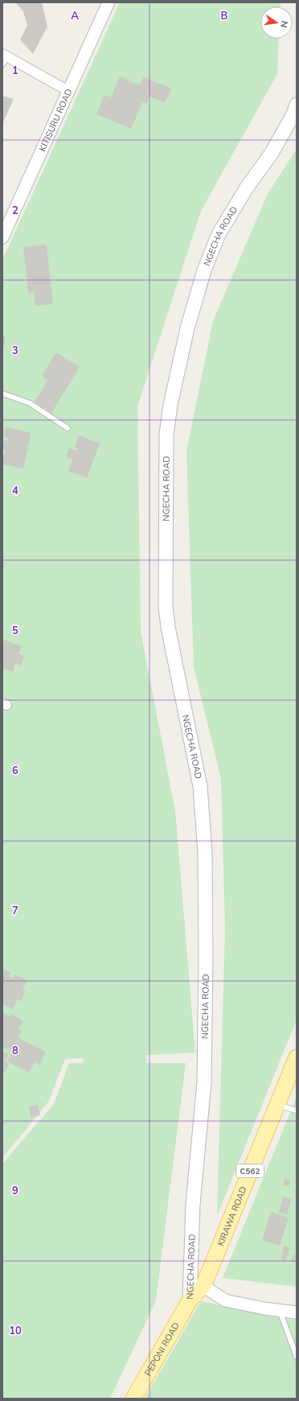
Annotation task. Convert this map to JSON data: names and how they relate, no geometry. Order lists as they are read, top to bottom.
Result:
{
  "streets": {
    "main road": [
      "NGECHA ROAD",
      "C562",
      "KIRAWA ROAD",
      "PEPONI ROAD"
    ],
    "street": ["KITISURU ROAD"]
  },
  "crossings": [
    ["NGECHA ROAD", "KIRAWA ROAD"],
    ["NGECHA ROAD", "PEPONI ROAD"]
  ],
  "north": "right",
  "grid": {
    "columns": ["A", "B"],
    "rows": [
      "1",
      "2",
      "3",
      "4",
      "5",
      "6",
      "7",
      "8",
      "9",
      "10"
    ]
  }
}
